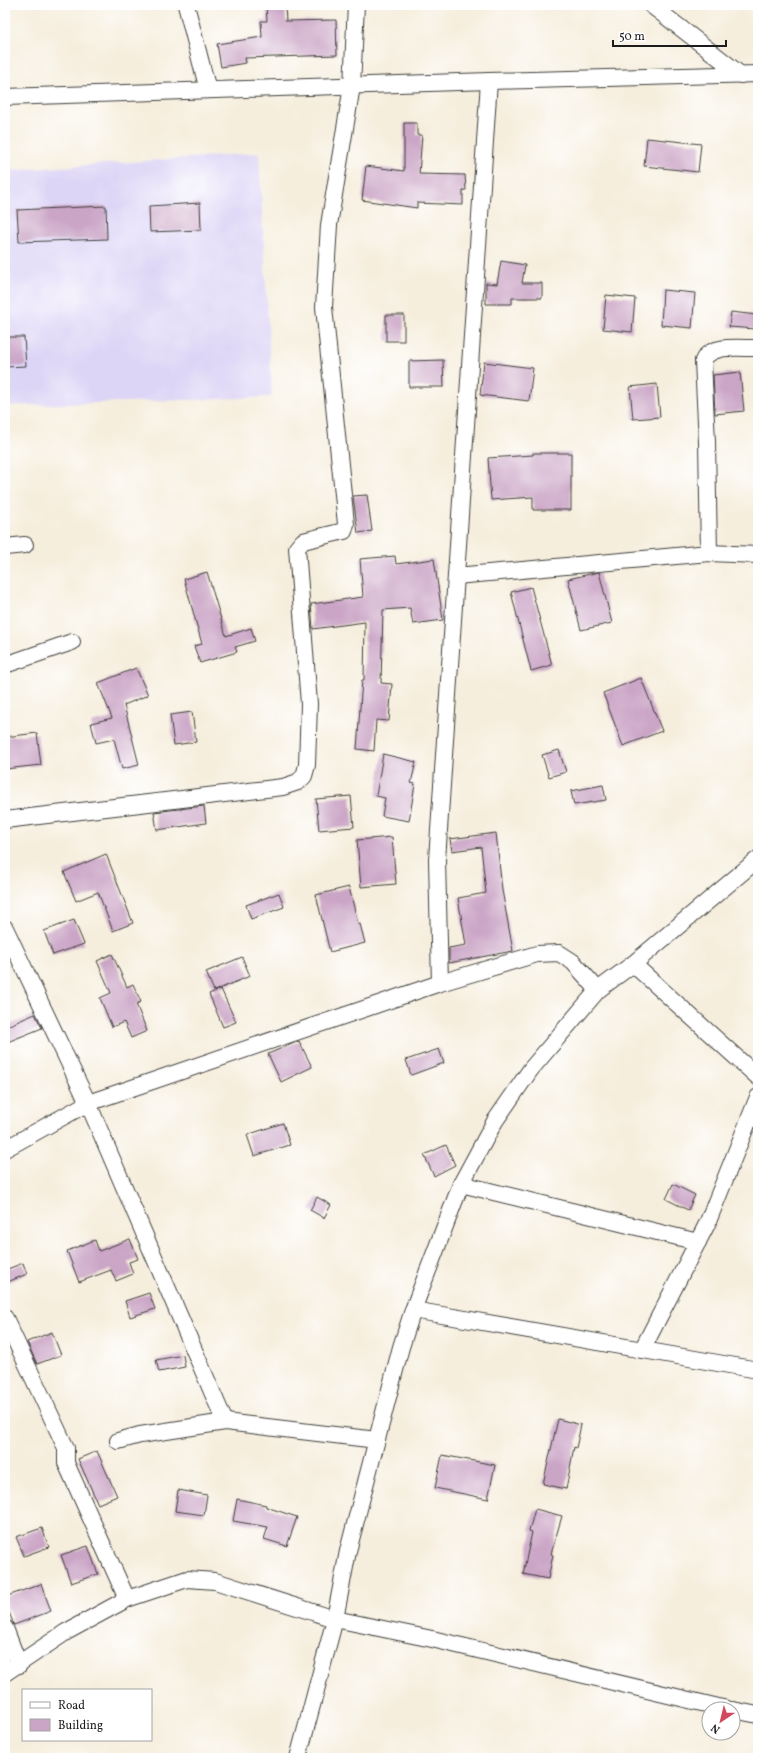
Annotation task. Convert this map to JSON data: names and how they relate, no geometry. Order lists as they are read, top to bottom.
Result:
{
  "legend": ["Road", "Building"],
  "scale_bar": "50 m",
  "north": "bottom left"
}
